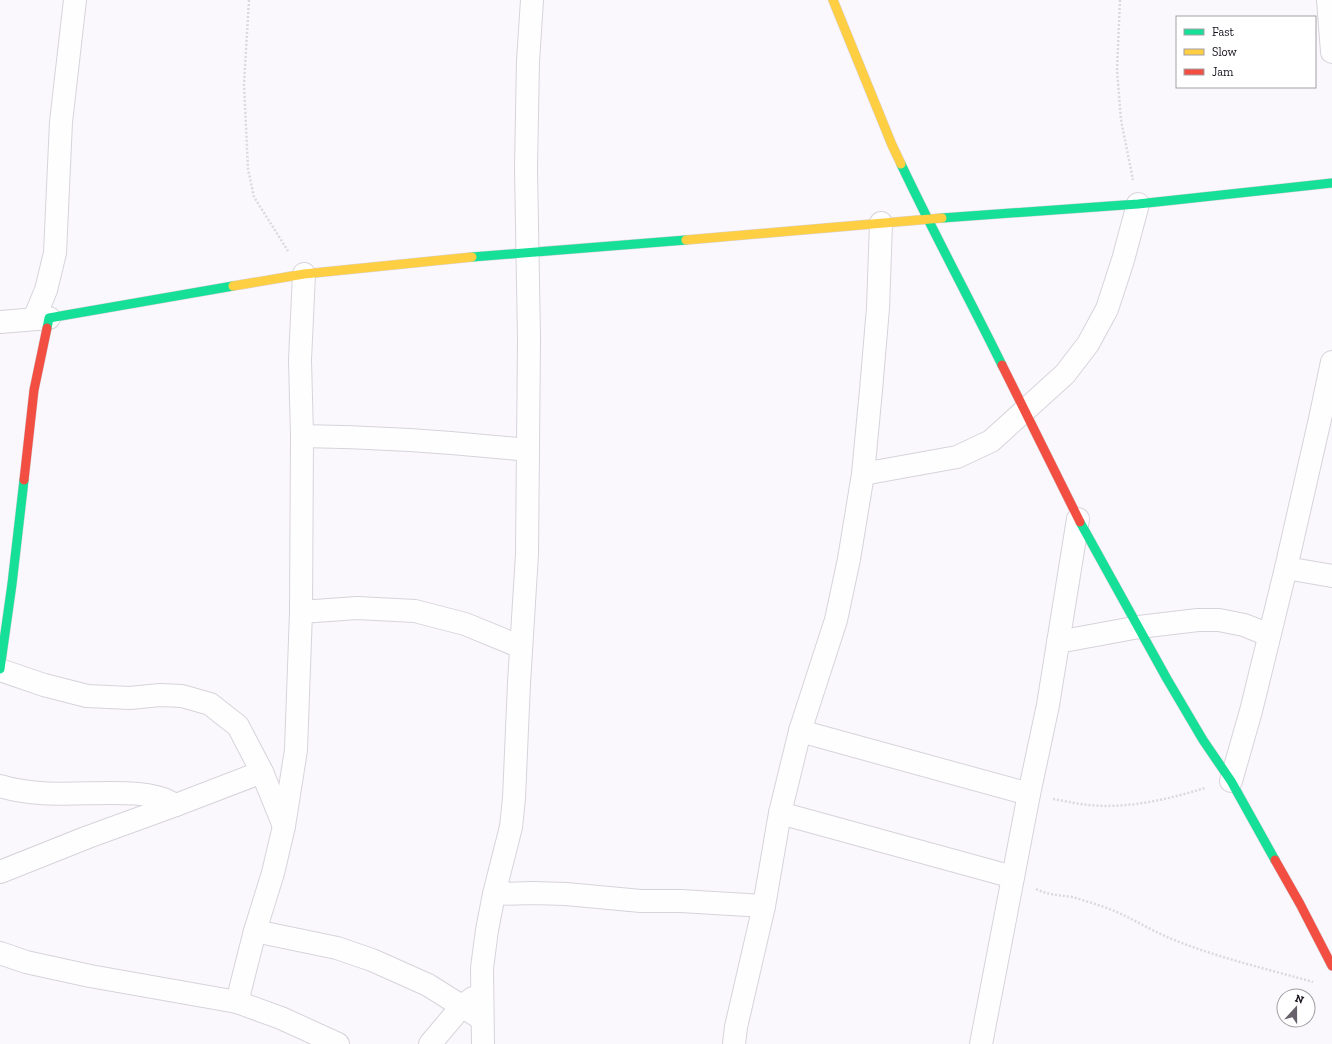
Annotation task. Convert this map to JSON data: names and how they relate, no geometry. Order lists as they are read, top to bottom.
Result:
{
  "legend": ["Fast", "Slow", "Jam"],
  "north": "top"
}
